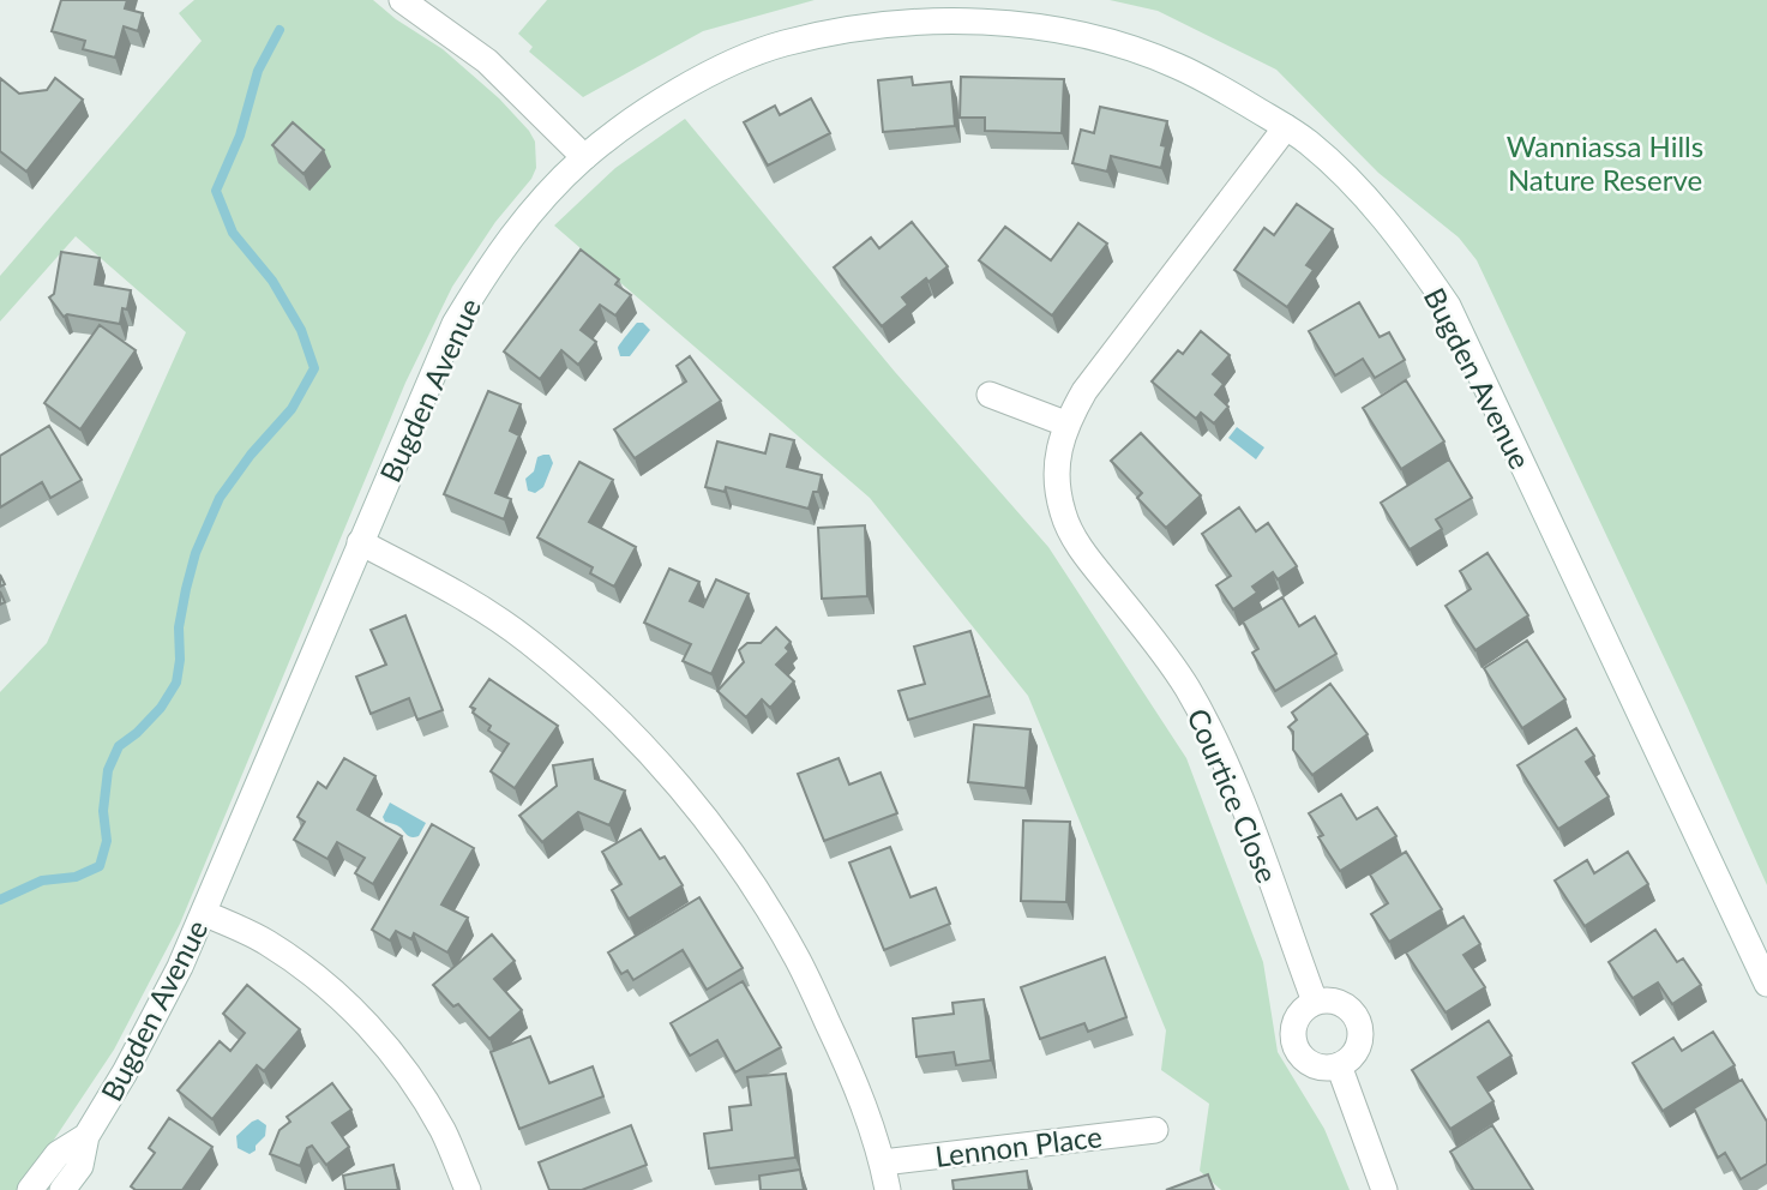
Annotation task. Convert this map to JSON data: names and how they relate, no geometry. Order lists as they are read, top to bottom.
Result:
{
  "streets": {
    "street": ["Bugden Avenue", "Courtice Close", "Lennon Place"]
  },
  "crossings": [
    ["Bugden Avenue", "Courtice Close"]
  ],
  "parks": ["Wanniassa Hills Nature Reserve"]
}
